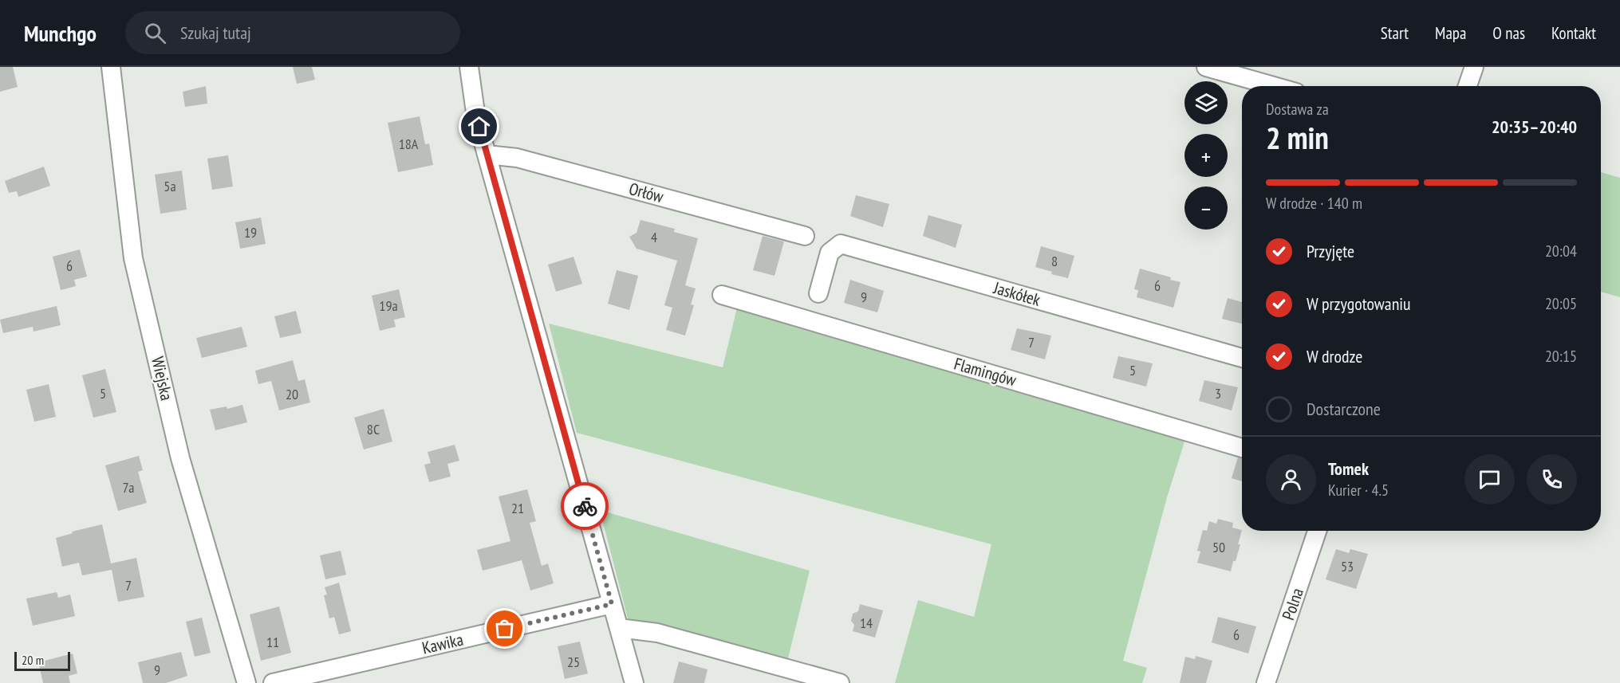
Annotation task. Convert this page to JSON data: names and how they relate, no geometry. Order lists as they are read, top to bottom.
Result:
{
  "streets": {
    "street": [
      "Orłów",
      "Jaskółek",
      "Flamingów",
      "Wiejska",
      "Polna",
      "Kawika"
    ]
  },
  "house_numbers": [
    "18A",
    "5a",
    "19",
    "4",
    "8",
    "6",
    "6",
    "9",
    "19a",
    "7",
    "5",
    "5",
    "3",
    "20",
    "8C",
    "7a",
    "21",
    "50",
    "53",
    "7",
    "14",
    "6",
    "11",
    "25",
    "9"
  ],
  "scale_bar": "20 m",
  "page": {
    "header": "Munchgo",
    "search": "Szukaj tutaj",
    "nav": [
      "Start",
      "Mapa",
      "O nas",
      "Kontakt"
    ],
    "map_buttons": ["+", "−"],
    "heading": ["2 min", "Dostawa za", "20:35–20:40"],
    "panel": ["Tomek", "Kurier · 4.5"],
    "bar": "W drodze · 140 m",
    "list": [
      ["Przyjęte", "20:04"],
      ["W przygotowaniu", "20:05"],
      ["W drodze", "20:15"],
      "Dostarczone"
    ],
    "scale": "20 m"
  }
}
